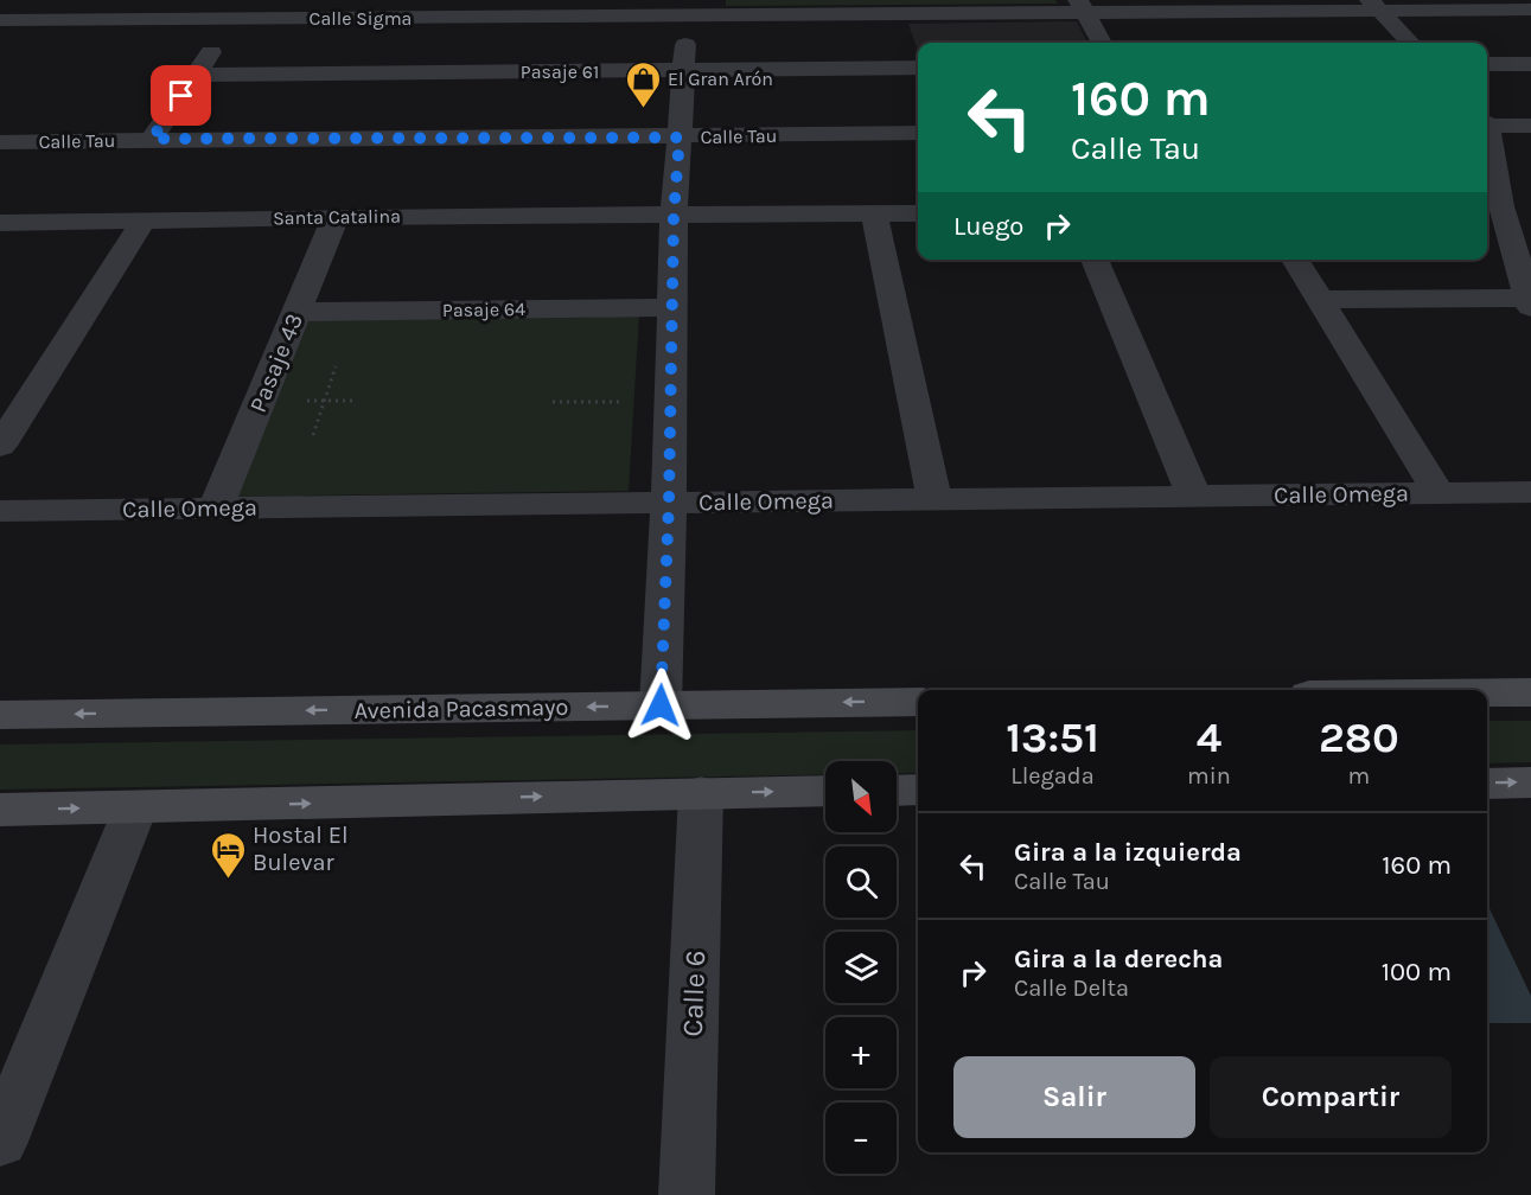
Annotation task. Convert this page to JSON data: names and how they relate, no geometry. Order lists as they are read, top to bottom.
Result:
{
  "streets": {
    "main road": ["Avenida Pacasmayo"],
    "street": [
      "Calle Sigma",
      "Pasaje 61",
      "Calle Tau",
      "Santa Catalina",
      "Pasaje 64",
      "Pasaje 43",
      "Calle Omega",
      "Calle 6"
    ]
  },
  "crossings": [
    ["Santa Catalina", "Pasaje 43"],
    ["Pasaje 64", "Pasaje 43"],
    ["Pasaje 43", "Calle Omega"]
  ],
  "places": {
    "shop": ["El Gran Arón"],
    "hotel": ["Hostal El Bulevar"]
  },
  "north": "bottom right",
  "page": {
    "turn": ["160 m", "Calle Tau"],
    "then": "Luego",
    "eta": [
      "13:51",
      "Llegada",
      "4",
      "min",
      "280",
      "m"
    ],
    "map_buttons": ["+", "−"],
    "list": [
      {
        "name": "Gira a la izquierda",
        "note": "Calle Tau",
        "value": "160 m"
      },
      {
        "name": "Gira a la derecha",
        "note": "Calle Delta",
        "value": "100 m"
      }
    ],
    "buttons": ["Salir", "Compartir"]
  }
}
